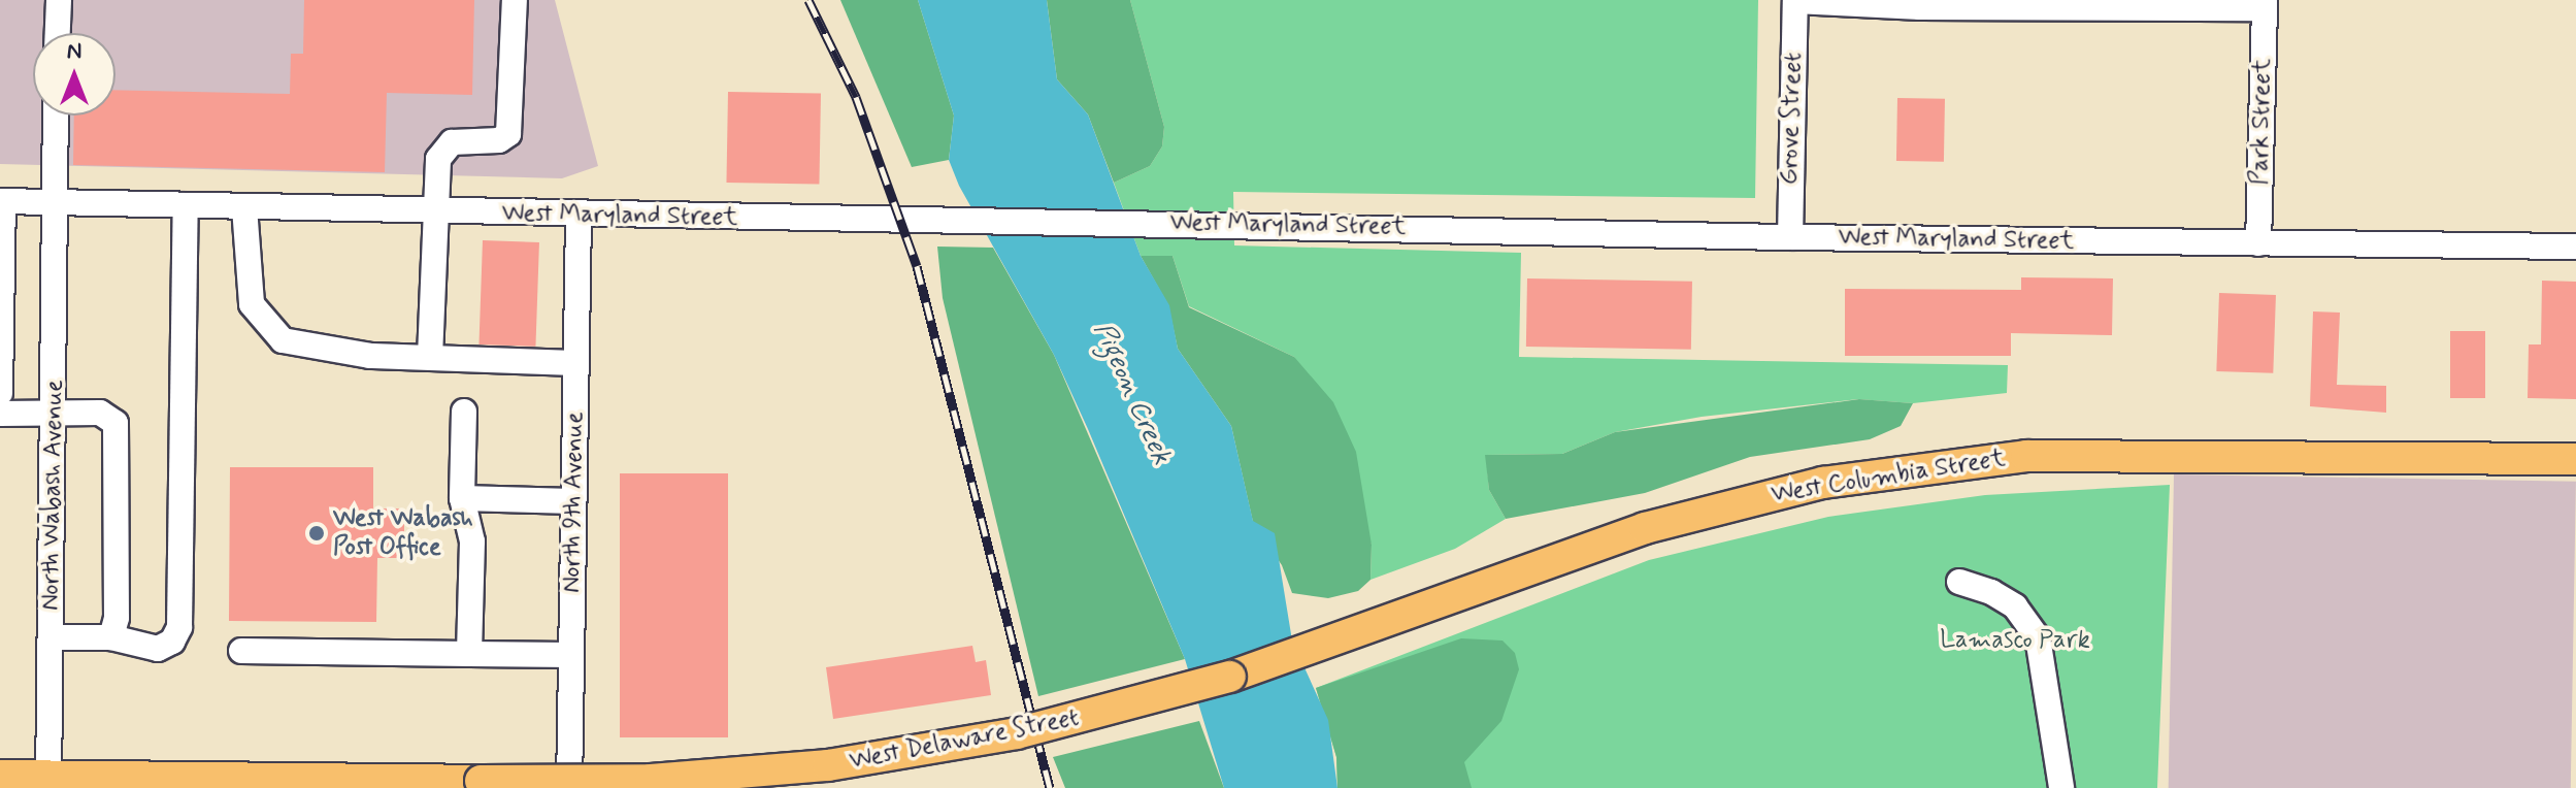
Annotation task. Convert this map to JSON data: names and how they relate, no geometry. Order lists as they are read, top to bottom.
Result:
{
  "streets": {
    "main road": ["West Columbia Street", "West Delaware Street"],
    "street": [
      "Grove Street",
      "Park Street",
      "West Maryland Street",
      "North Wabash Avenue",
      "North 9th Avenue"
    ]
  },
  "crossings": [
    ["Grove Street", "West Maryland Street"],
    ["Park Street", "West Maryland Street"],
    ["West Maryland Street", "North Wabash Avenue"],
    ["West Maryland Street", "North 9th Avenue"],
    ["West Columbia Street", "West Delaware Street"],
    ["North Wabash Avenue", "West Delaware Street"]
  ],
  "water": ["Pigeon Creek"],
  "parks": ["Lamasco Park"],
  "places": ["West Wabash Post Office"],
  "north": "top"
}
